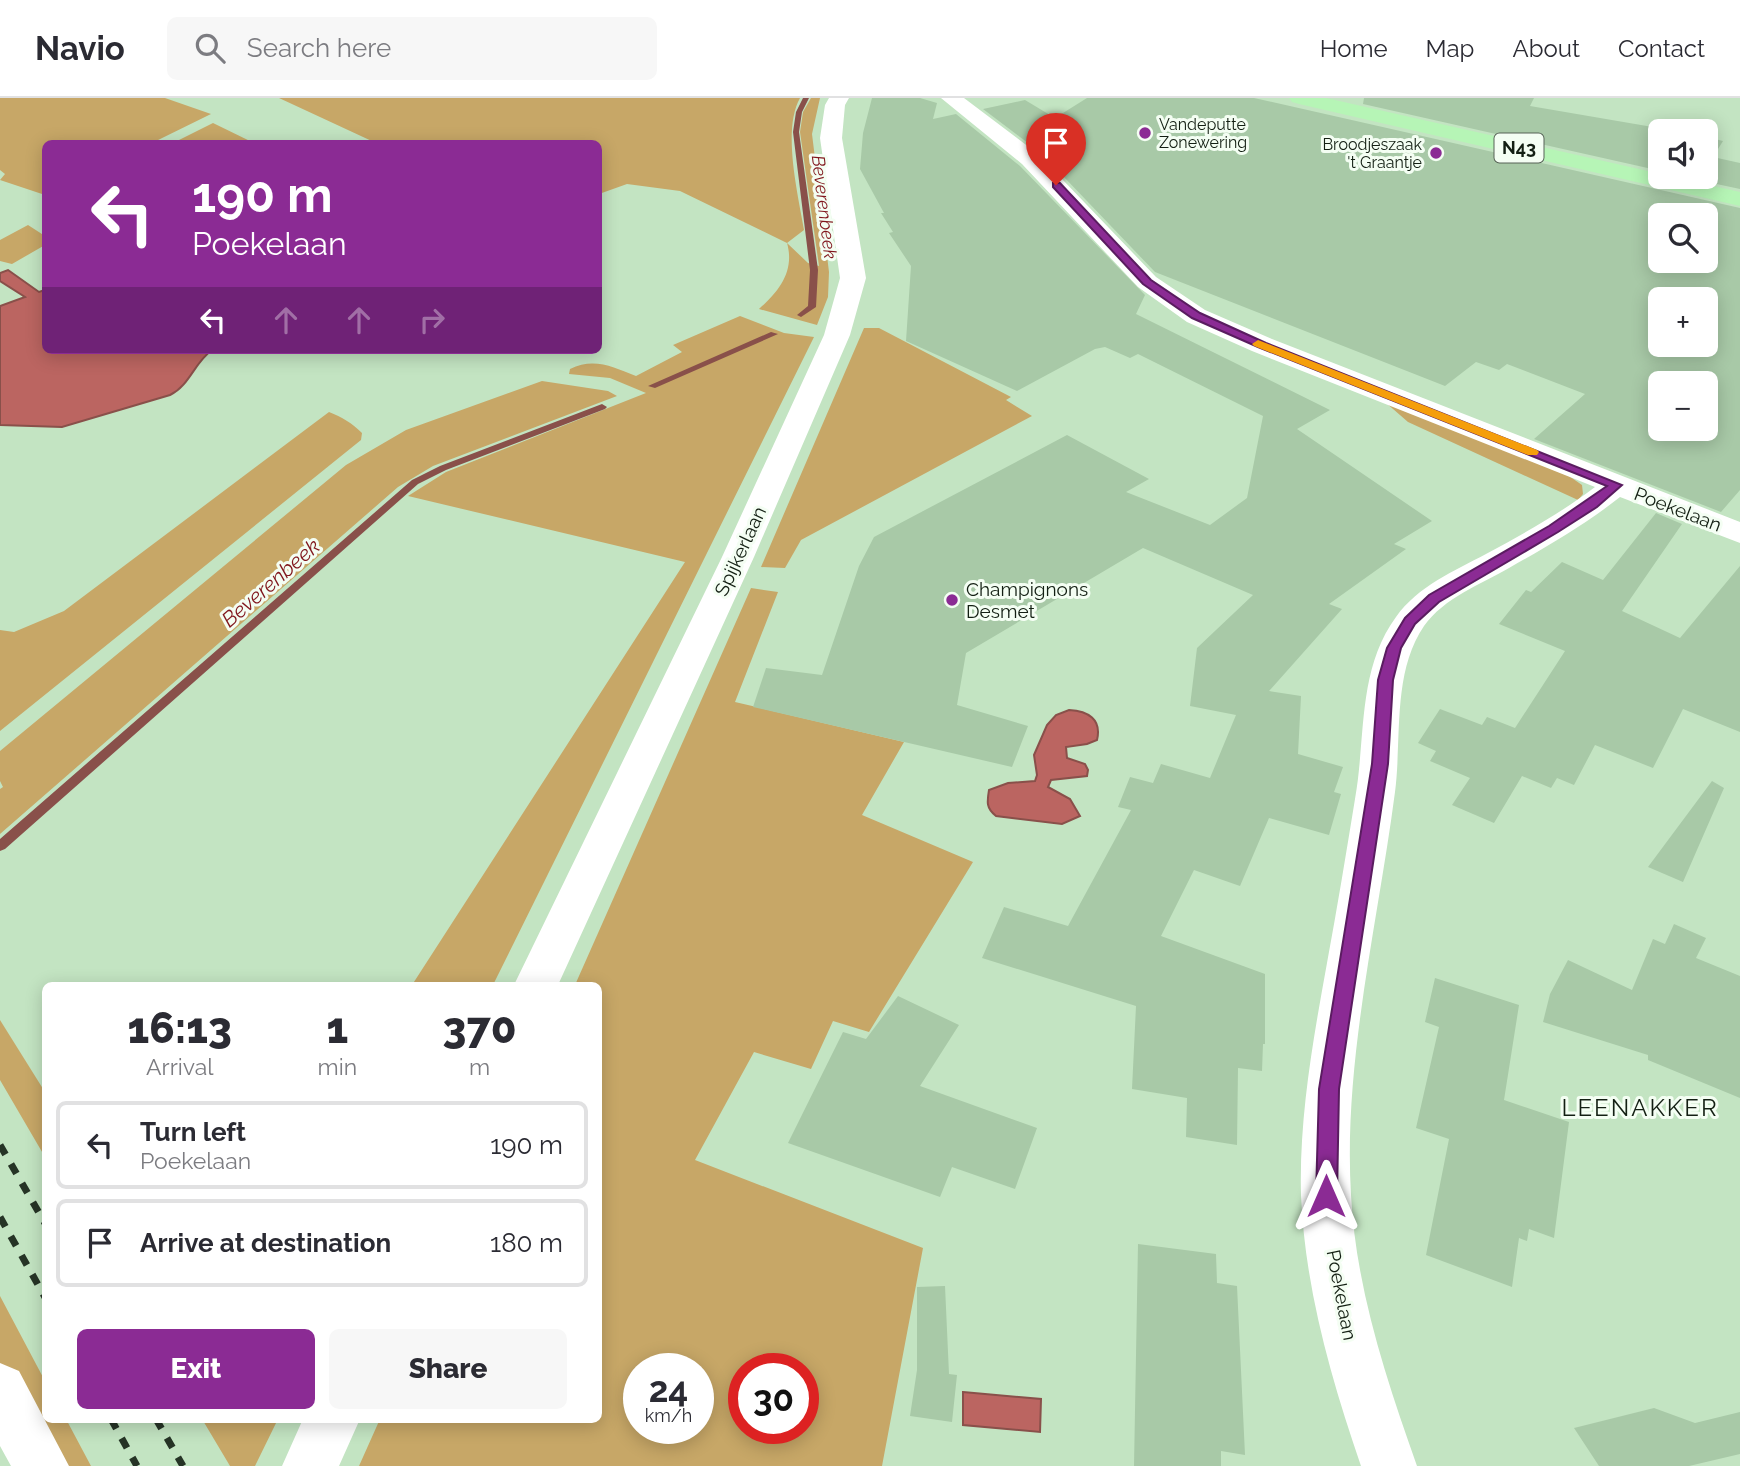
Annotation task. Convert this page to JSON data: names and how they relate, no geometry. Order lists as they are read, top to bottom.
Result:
{
  "streets": {
    "main road": ["N43"],
    "street": ["Poekelaan", "Spijkerlaan"]
  },
  "districts": ["LEENAKKER"],
  "water": ["Beverenbeek"],
  "places": ["Vandeputte Zonewering", "Broodjeszaak 't Graantje", "Champignons Desmet"],
  "page": {
    "header": "Navio",
    "search": "Search here",
    "nav": [
      "Home",
      "Map",
      "About",
      "Contact"
    ],
    "map_buttons": ["+", "−"],
    "turn": ["190 m", "Poekelaan"],
    "eta": [
      "16:13",
      "Arrival",
      "1",
      "min",
      "370",
      "m"
    ],
    "list": [
      {
        "name": "Turn left",
        "note": "Poekelaan",
        "value": "190 m"
      },
      {
        "name": "Arrive at destination",
        "value": "180 m"
      }
    ],
    "buttons": ["Exit", "Share"],
    "speed": "24 km/h",
    "limit": "30"
  }
}
